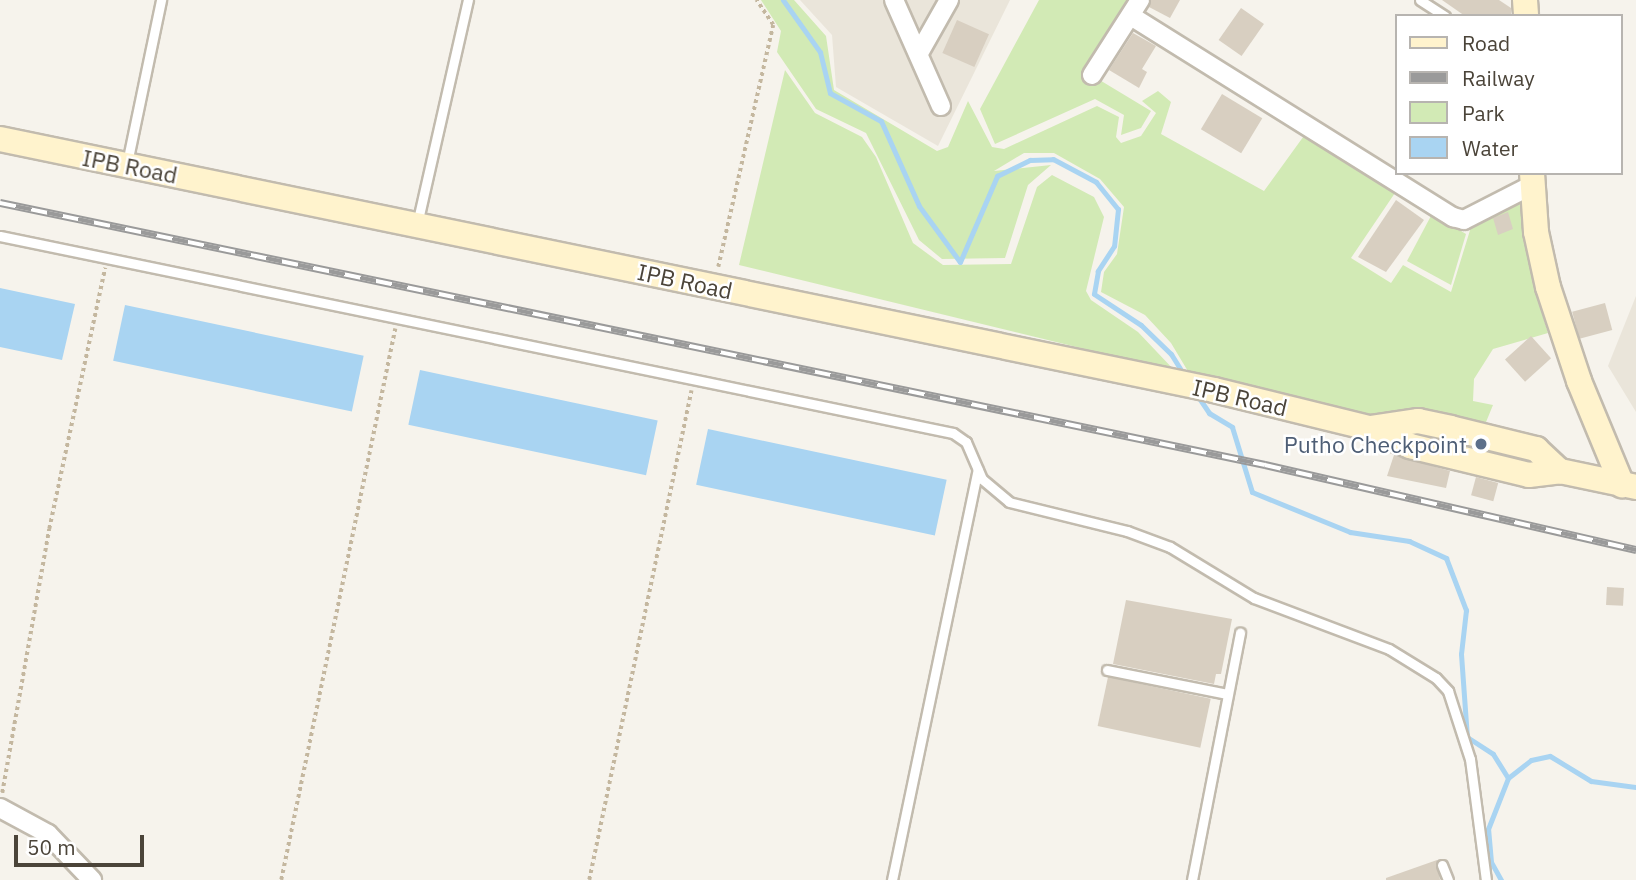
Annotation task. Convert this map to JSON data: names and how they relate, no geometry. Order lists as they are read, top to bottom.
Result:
{
  "streets": {
    "street": ["IPB Road"]
  },
  "places": ["Putho Checkpoint"],
  "legend": [
    "Road",
    "Railway",
    "Park",
    "Water"
  ],
  "scale_bar": "50 m"
}
